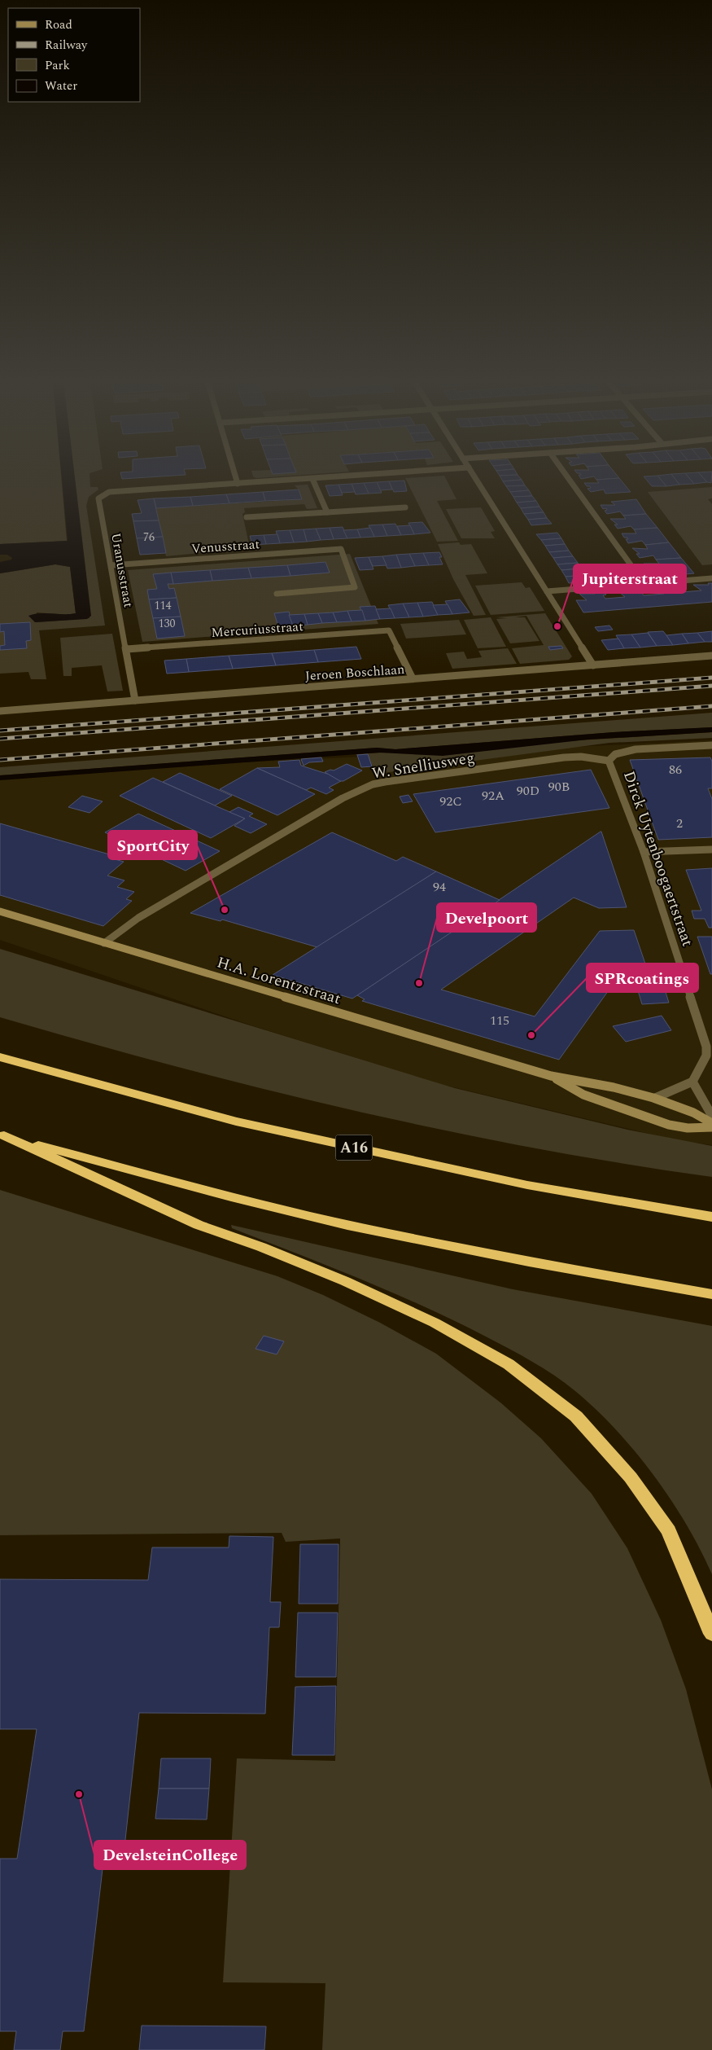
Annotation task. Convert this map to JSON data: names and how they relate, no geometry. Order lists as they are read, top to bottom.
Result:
{
  "streets": {
    "highway": ["A16"],
    "street": [
      "Venusstraat",
      "Uranusstraat",
      "Mercuriusstraat",
      "Jeroen Boschlaan",
      "W. Snelliusweg",
      "Dirck Uytenboogaertstraat",
      "H.A. Lorentzstraat"
    ]
  },
  "crossings": [
    ["Venusstraat", "Uranusstraat"],
    ["Uranusstraat", "Mercuriusstraat"],
    ["Uranusstraat", "Jeroen Boschlaan"],
    ["Mercuriusstraat", "Jeroen Boschlaan"],
    ["W. Snelliusweg", "Dirck Uytenboogaertstraat"],
    ["W. Snelliusweg", "H.A. Lorentzstraat"]
  ],
  "places": [
    "Jupiterstraat",
    "SportCity",
    "Develpoort",
    "SPRcoatings",
    "DevelsteinCollege"
  ],
  "house_numbers": [
    "76",
    "114",
    "130",
    "86",
    "90B",
    "90D",
    "92A",
    "92C",
    "2",
    "94",
    "115"
  ],
  "legend": [
    "Road",
    "Railway",
    "Park",
    "Water"
  ]
}
